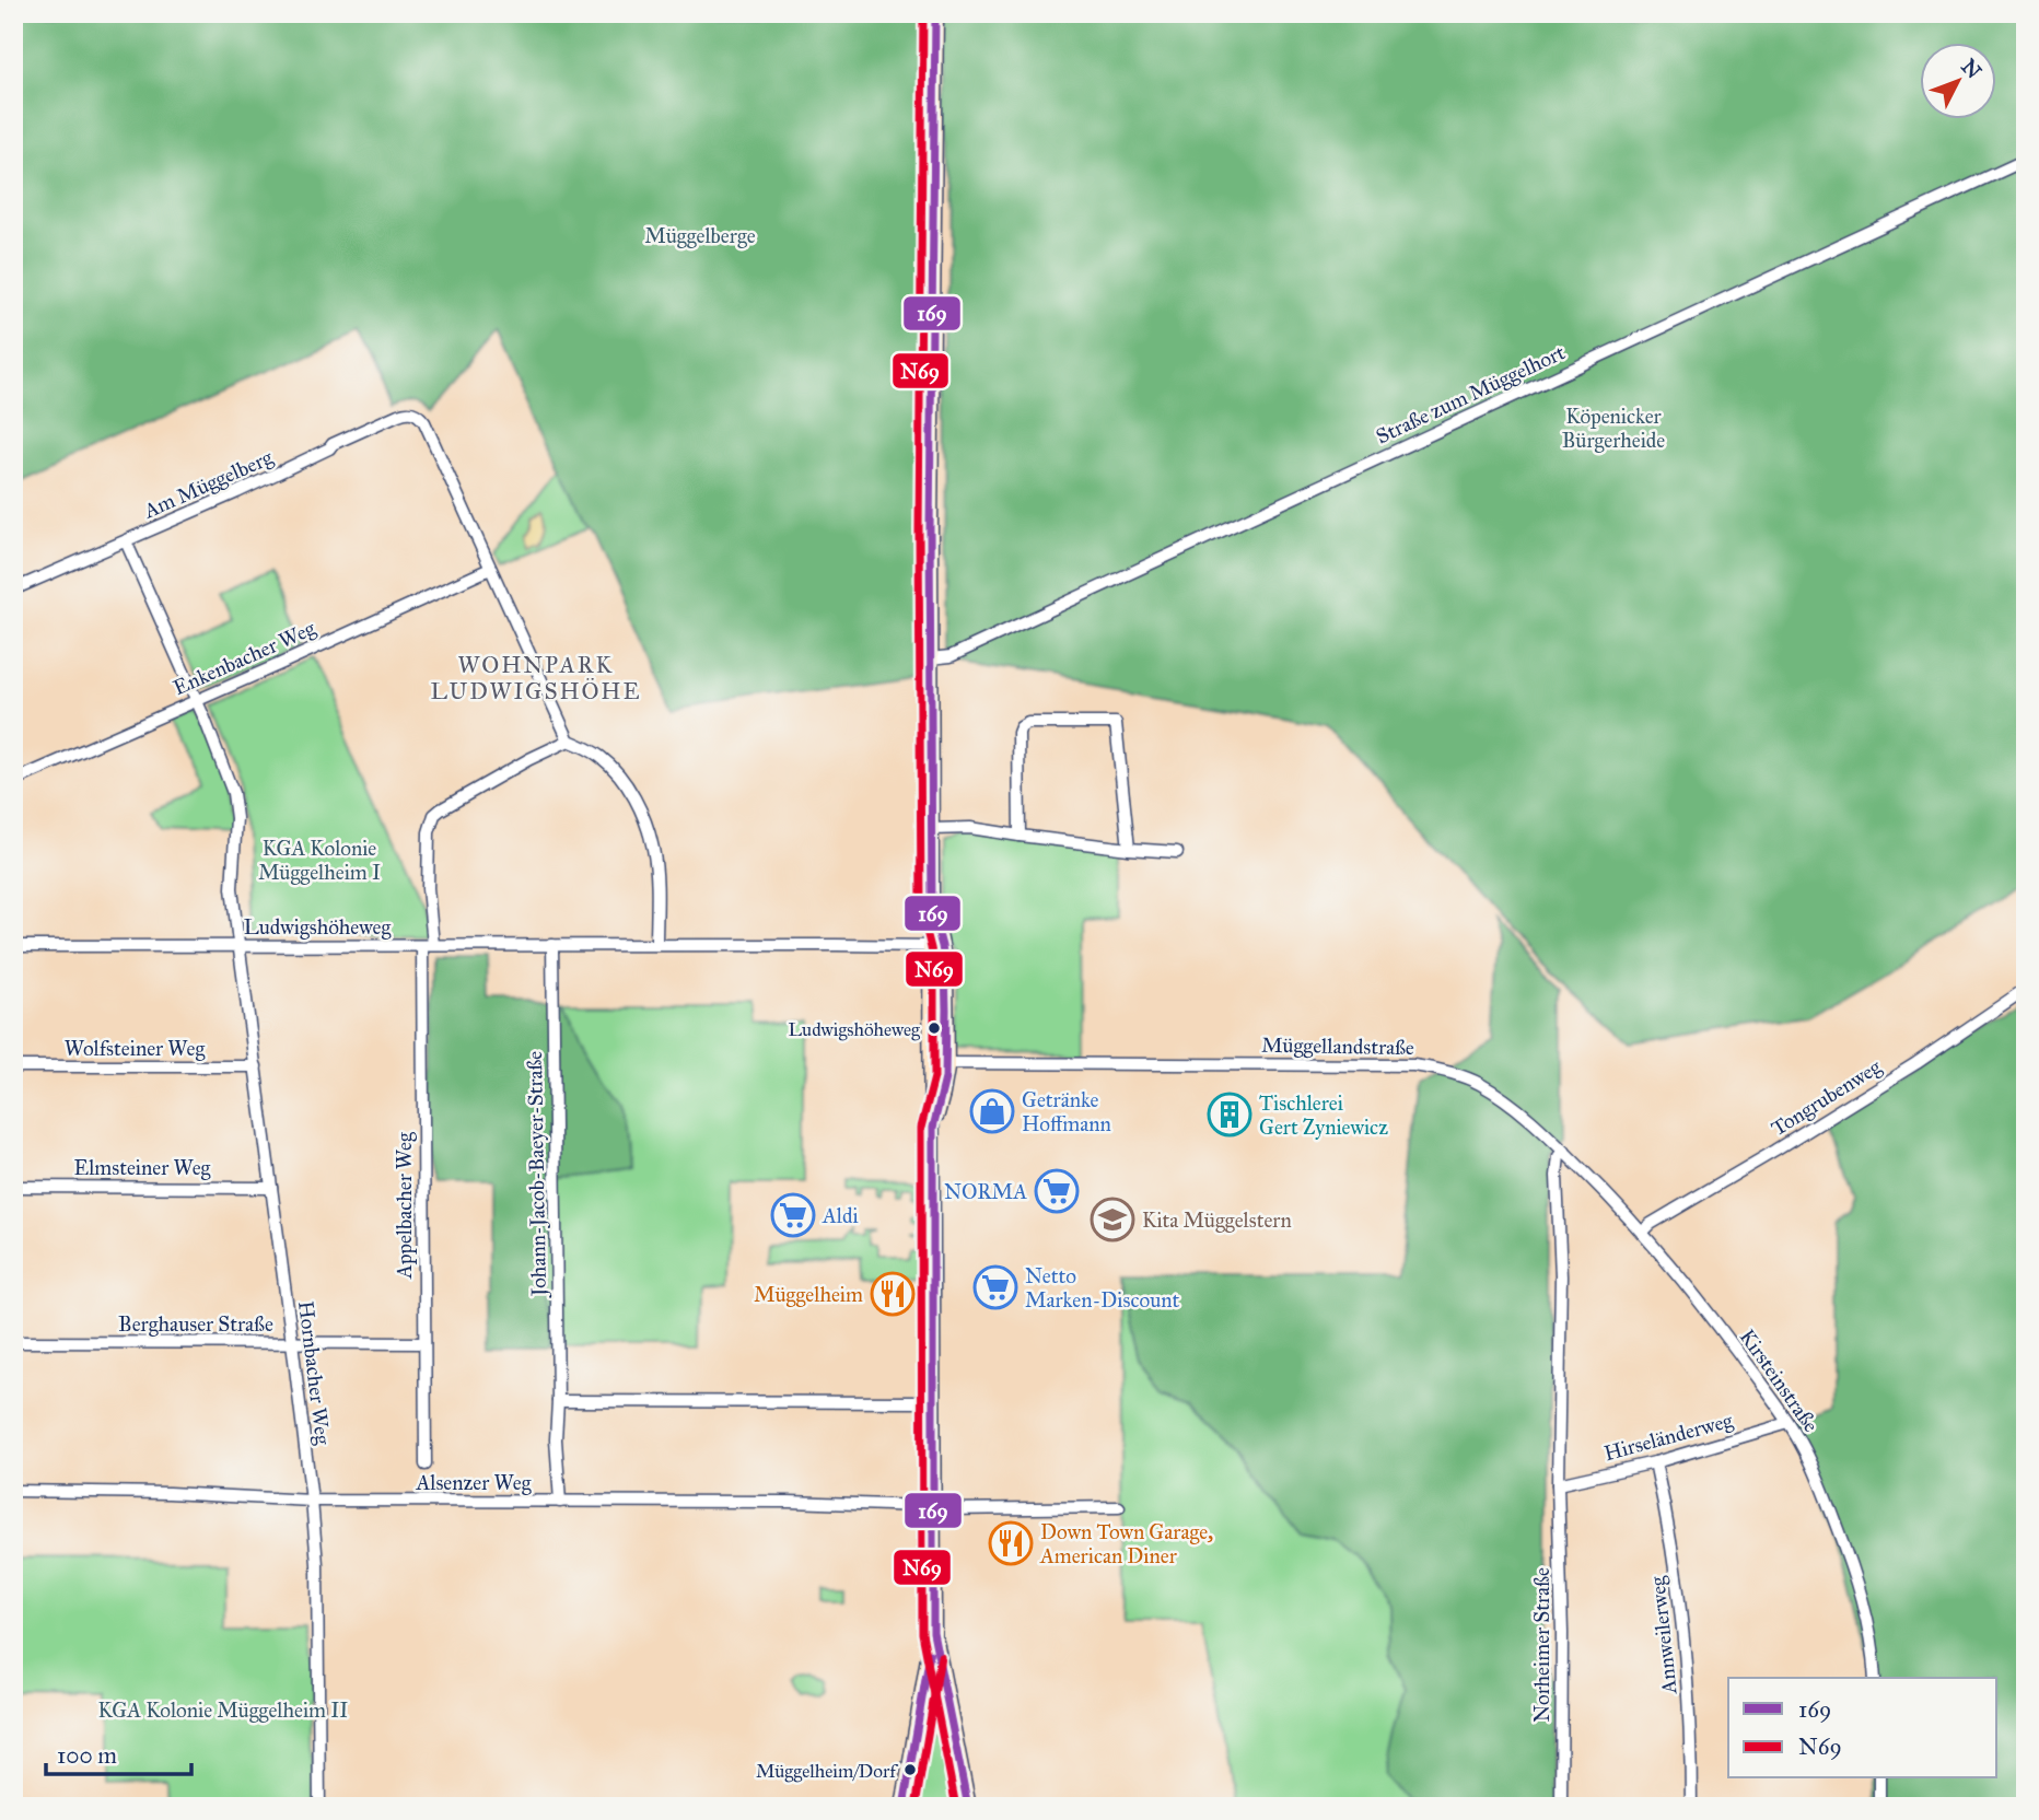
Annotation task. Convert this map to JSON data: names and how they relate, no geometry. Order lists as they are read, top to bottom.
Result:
{
  "streets": {
    "street": [
      "Straße zum Müggelhort",
      "Am Müggelberg",
      "Enkenbacher Weg",
      "Ludwigshöheweg",
      "Müggellandstraße",
      "Wolfsteiner Weg",
      "Tongrubenweg",
      "Elmsteiner Weg",
      "Johann-Jacob-Baeyer-Straße",
      "Appelbacher Weg",
      "Berghauser Straße",
      "Hornbacher Weg",
      "Kirsteinstraße",
      "Hirseländerweg",
      "Alsenzer Weg",
      "Annweilerweg",
      "Norheimer Straße"
    ]
  },
  "crossings": [
    ["Am Müggelberg", "Enkenbacher Weg"],
    ["Am Müggelberg", "Hornbacher Weg"],
    ["Enkenbacher Weg", "Hornbacher Weg"],
    ["Ludwigshöheweg", "Johann-Jacob-Baeyer-Straße"],
    ["Ludwigshöheweg", "Appelbacher Weg"],
    ["Ludwigshöheweg", "Hornbacher Weg"],
    ["Müggellandstraße", "Kirsteinstraße"],
    ["Wolfsteiner Weg", "Hornbacher Weg"],
    ["Tongrubenweg", "Kirsteinstraße"],
    ["Elmsteiner Weg", "Hornbacher Weg"],
    ["Johann-Jacob-Baeyer-Straße", "Alsenzer Weg"],
    ["Appelbacher Weg", "Berghauser Straße"],
    ["Berghauser Straße", "Hornbacher Weg"],
    ["Hornbacher Weg", "Alsenzer Weg"],
    ["Kirsteinstraße", "Hirseländerweg"],
    ["Hirseländerweg", "Annweilerweg"],
    ["Hirseländerweg", "Norheimer Straße"]
  ],
  "districts": ["WOHNPARK LUDWIGSHÖHE"],
  "parks": [
    "Müggelberge",
    "Köpenicker Bürgerheide",
    "KGA Kolonie Müggelheim I",
    "KGA Kolonie Müggelheim II"
  ],
  "places": {
    "other": ["Ludwigshöheweg", "Müggelheim/Dorf"],
    "shop": ["Getränke Hoffmann"],
    "building": ["Tischlerei Gert Zyniewicz"],
    "supermarket": ["NORMA", "Aldi", "Netto Marken-Discount"],
    "school or university": ["Kita Müggelstern"],
    "restaurant": ["Müggelheim", "Down Town Garage, American Diner"]
  },
  "lines": ["transit line 169", "transit line N69"],
  "legend": ["169", "N69"],
  "scale_bar": "100 m",
  "north": "top right"
}
